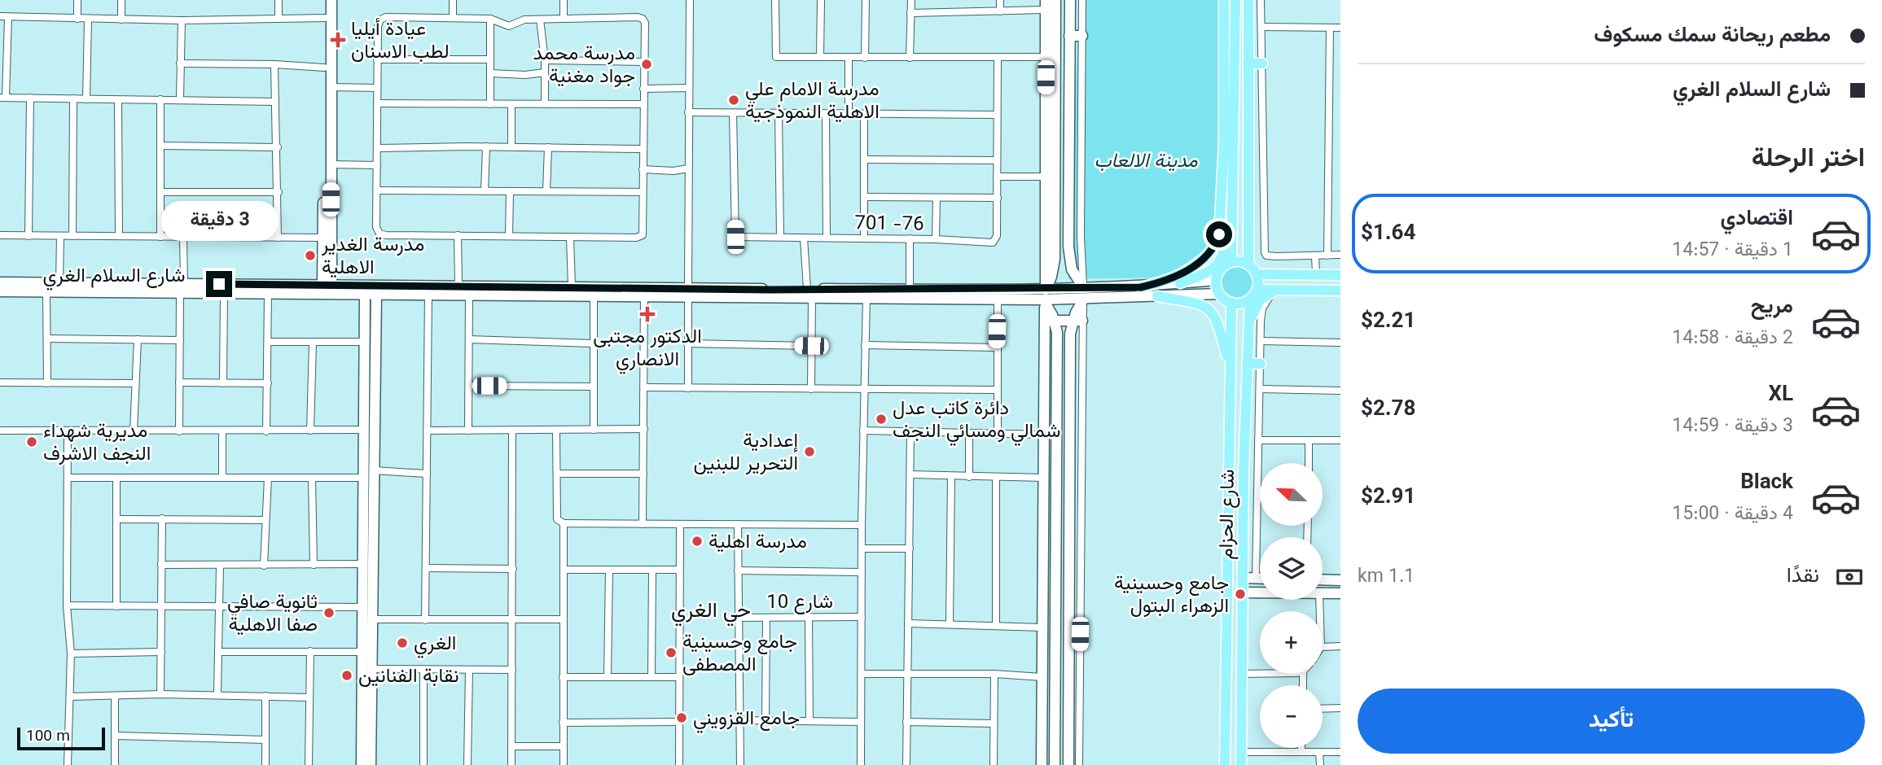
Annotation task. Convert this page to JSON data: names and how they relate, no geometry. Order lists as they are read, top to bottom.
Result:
{
  "streets": {
    "main road": ["شارع الحزام"],
    "street": ["701 -76", "شارع السلام الغري", "شارع 10"]
  },
  "crossings": [
    ["شارع السلام الغري", "شارع الحزام"]
  ],
  "districts": ["حي الغري"],
  "parks": ["مدينة الالعاب"],
  "places": {
    "health": ["عيادة أيليا لطب الاسنان", "الدكتور مجتبى الانصاري"],
    "other": [
      "مدرسة محمد جواد مغنية",
      "مدرسة الامام علي الاهلية النموذجية",
      "مدرسة الغدير الاهلية",
      "دائرة كاتب عدل شمالي ومسائي النجف",
      "مديرية شهداء النجف الاشرف",
      "إعدادية التحرير للبنين",
      "مدرسة اهلية",
      "جامع وحسينية الزهراء البتول",
      "ثانوية صافي صفا الاهلية",
      "الغري",
      "جامع وحسينية المصطفى",
      "نقابة الفنانين",
      "جامع القزويني"
    ]
  },
  "scale_bar": "100 m",
  "north": "top left",
  "page": {
    "banner": ["مطعم ريحانة سمك مسكوف", "شارع السلام الغري"],
    "heading": "اختر الرحلة",
    "list": [
      {
        "name": "اقتصادي",
        "note": "1 دقيقة · 14:57",
        "value": "$1.64"
      },
      {
        "name": "مريح",
        "note": "2 دقيقة · 14:58",
        "value": "$2.21"
      },
      {
        "name": "XL",
        "note": "3 دقيقة · 14:59",
        "value": "$2.78"
      },
      {
        "name": "Black",
        "note": "4 دقيقة · 15:00",
        "value": "$2.91"
      }
    ],
    "bubble": "3 دقيقة",
    "map_buttons": ["+", "−"],
    "pay": ["نقدًا", "1.1 km"],
    "buttons": "تأكيد",
    "scale": "100 m"
  }
}
